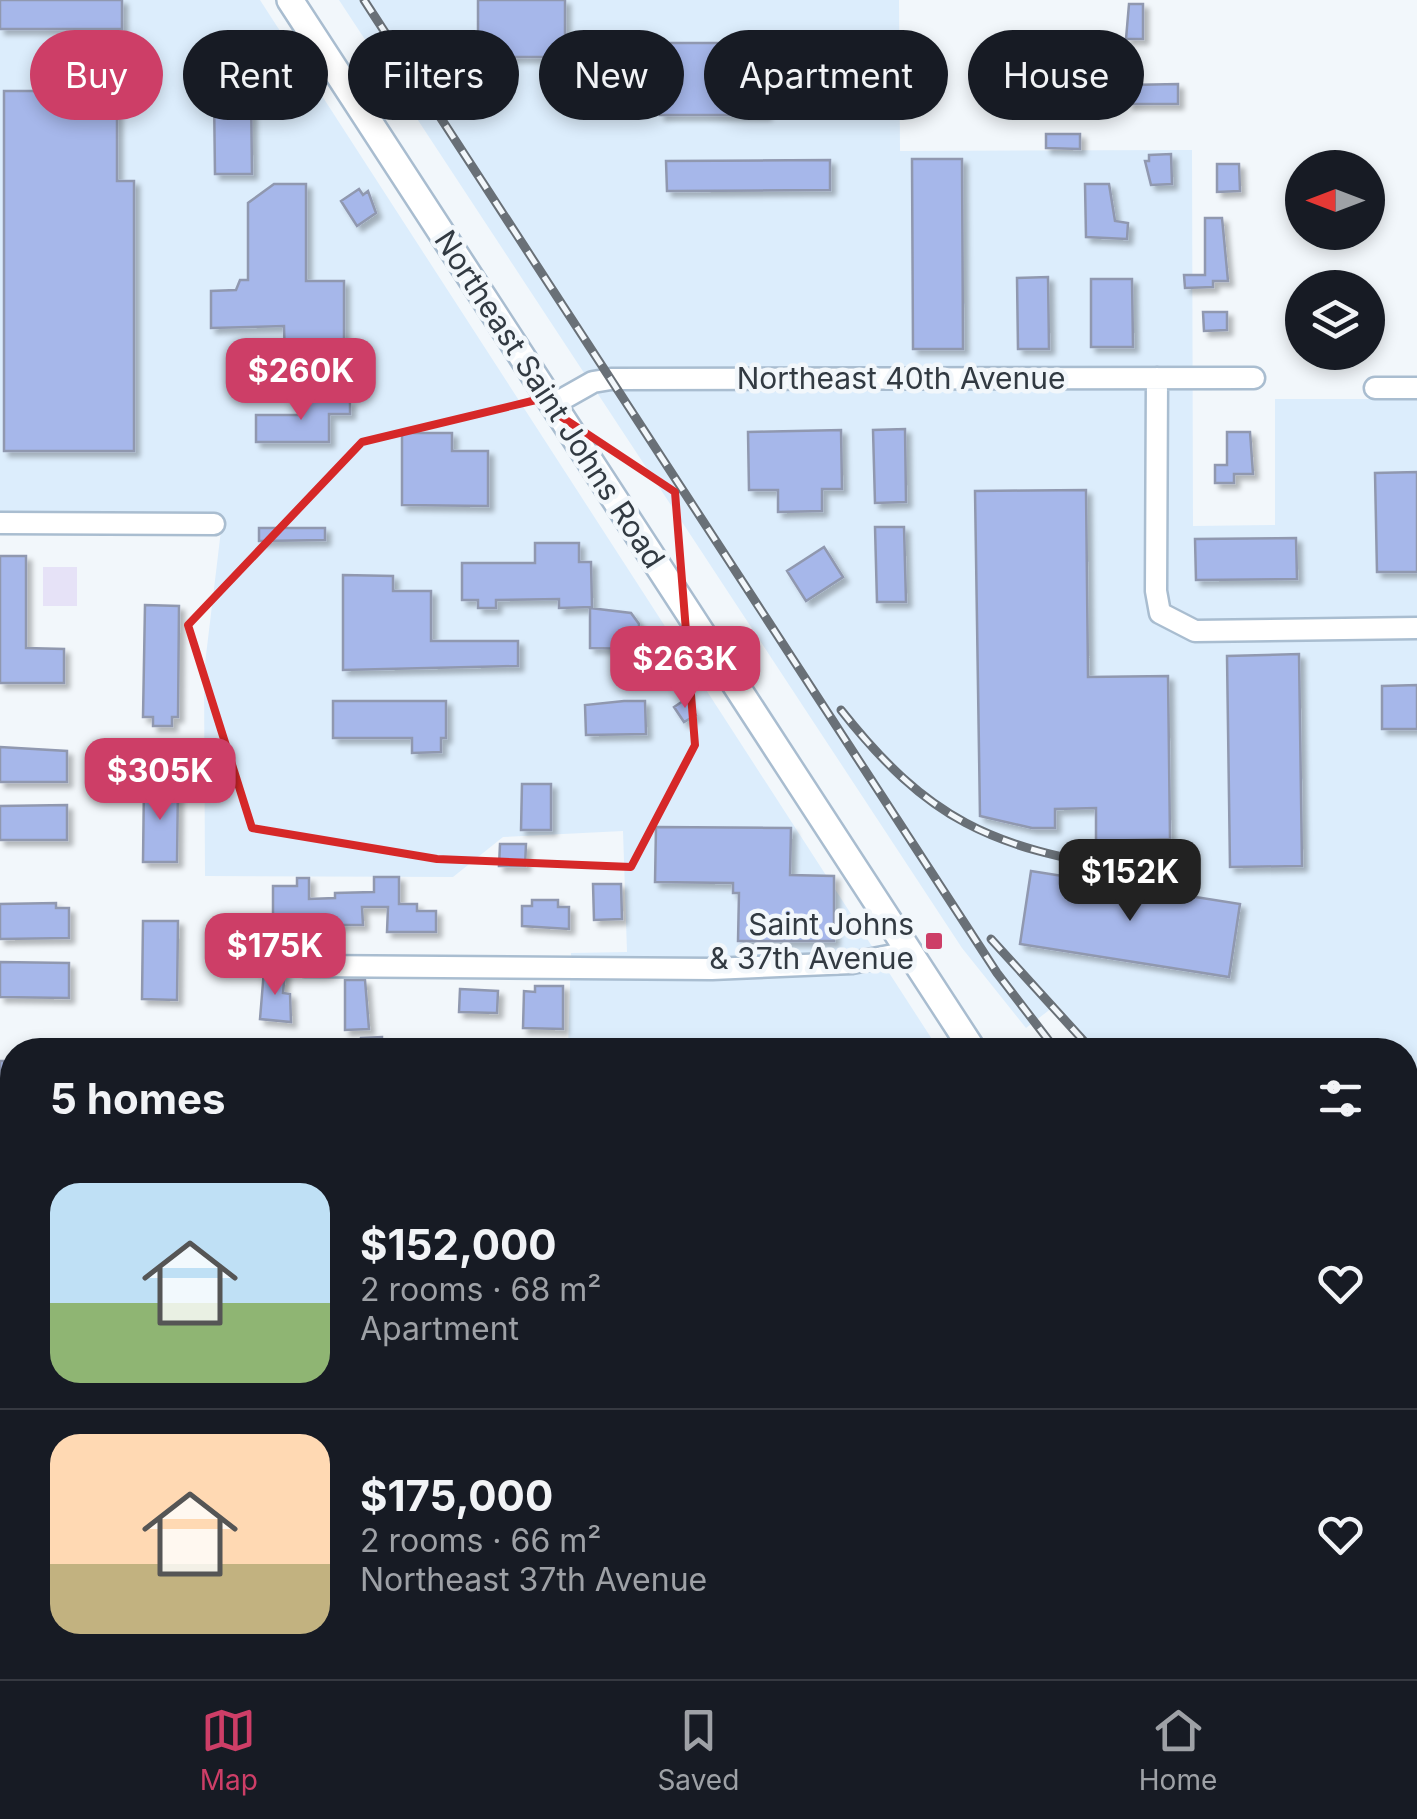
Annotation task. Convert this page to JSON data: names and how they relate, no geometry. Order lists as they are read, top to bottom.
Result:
{
  "streets": {
    "main road": ["Northeast Saint Johns Road"],
    "street": ["Northeast 40th Avenue"]
  },
  "crossings": [
    ["Northeast 40th Avenue", "Northeast Saint Johns Road"]
  ],
  "places": {
    "transit": ["Saint Johns & 37th Avenue"]
  },
  "north": "left",
  "page": {
    "chip": [
      "Buy",
      "Rent",
      "Filters",
      "New",
      "Apartment",
      "House"
    ],
    "price": [
      "$260K",
      "$263K",
      "$305K",
      "$152K",
      "$175K"
    ],
    "heading": "5 homes",
    "list": [
      {
        "name": "$152,000",
        "note": "2 rooms · 68 m² · Apartment"
      },
      {
        "name": "$175,000",
        "note": "2 rooms · 66 m² · Northeast 37th Avenue"
      }
    ],
    "tabs": ["Map", "Saved", "Home"]
  }
}
